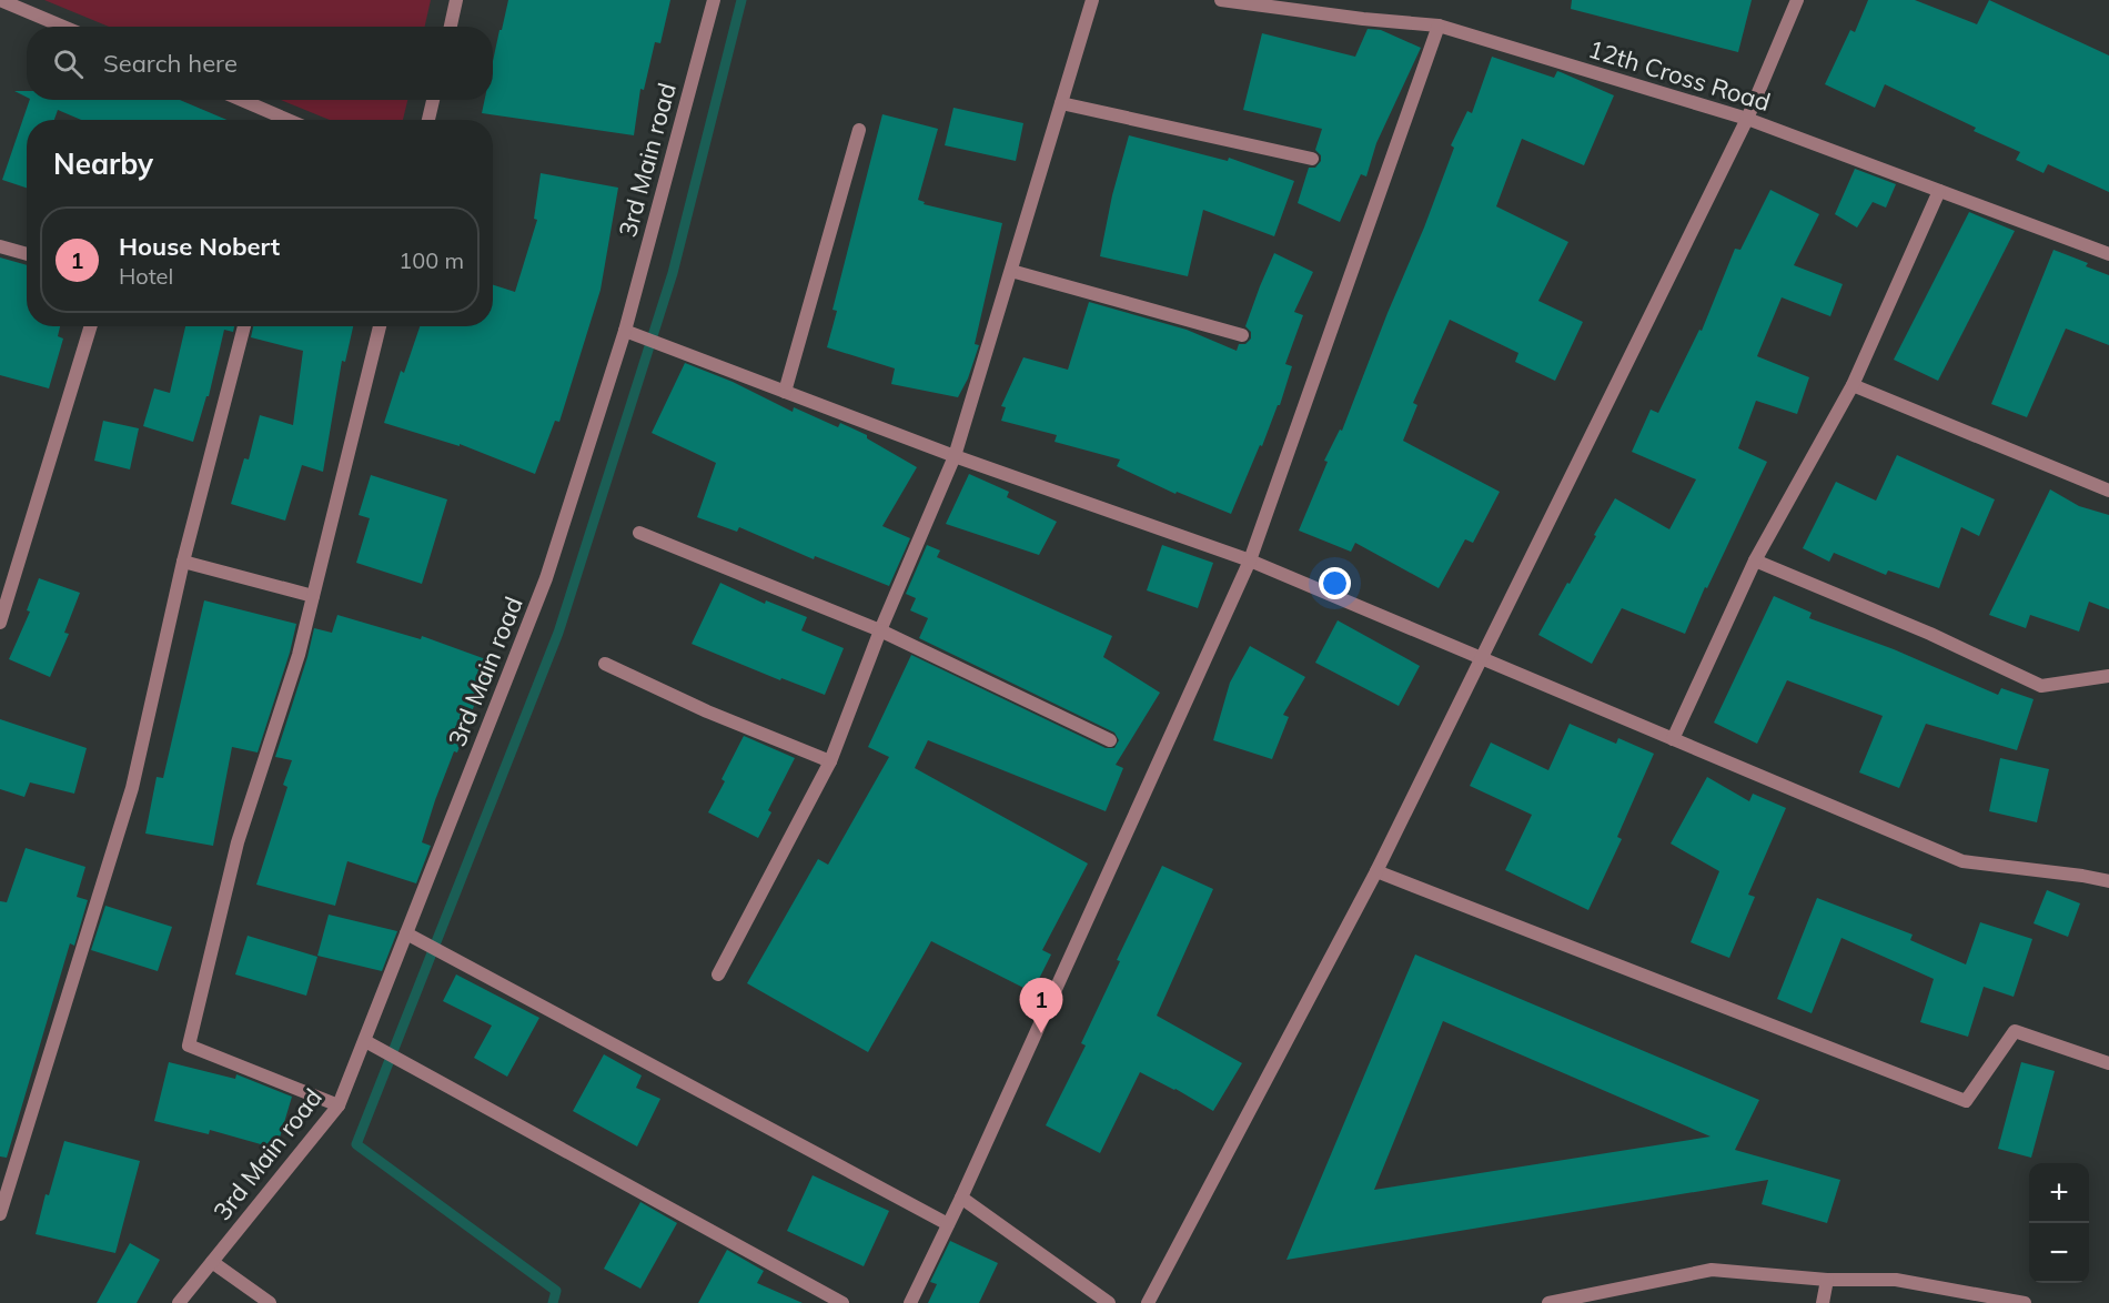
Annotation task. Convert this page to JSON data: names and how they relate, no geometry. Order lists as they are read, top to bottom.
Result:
{
  "streets": {
    "street": ["12th Cross Road", "3rd Main road"]
  },
  "page": {
    "search": "Search here",
    "heading": "Nearby",
    "list": [
      {
        "mark": "1",
        "name": "House Nobert",
        "note": "Hotel",
        "value": "100 m"
      }
    ],
    "pins": "1",
    "map_buttons": ["+", "−"]
  }
}
